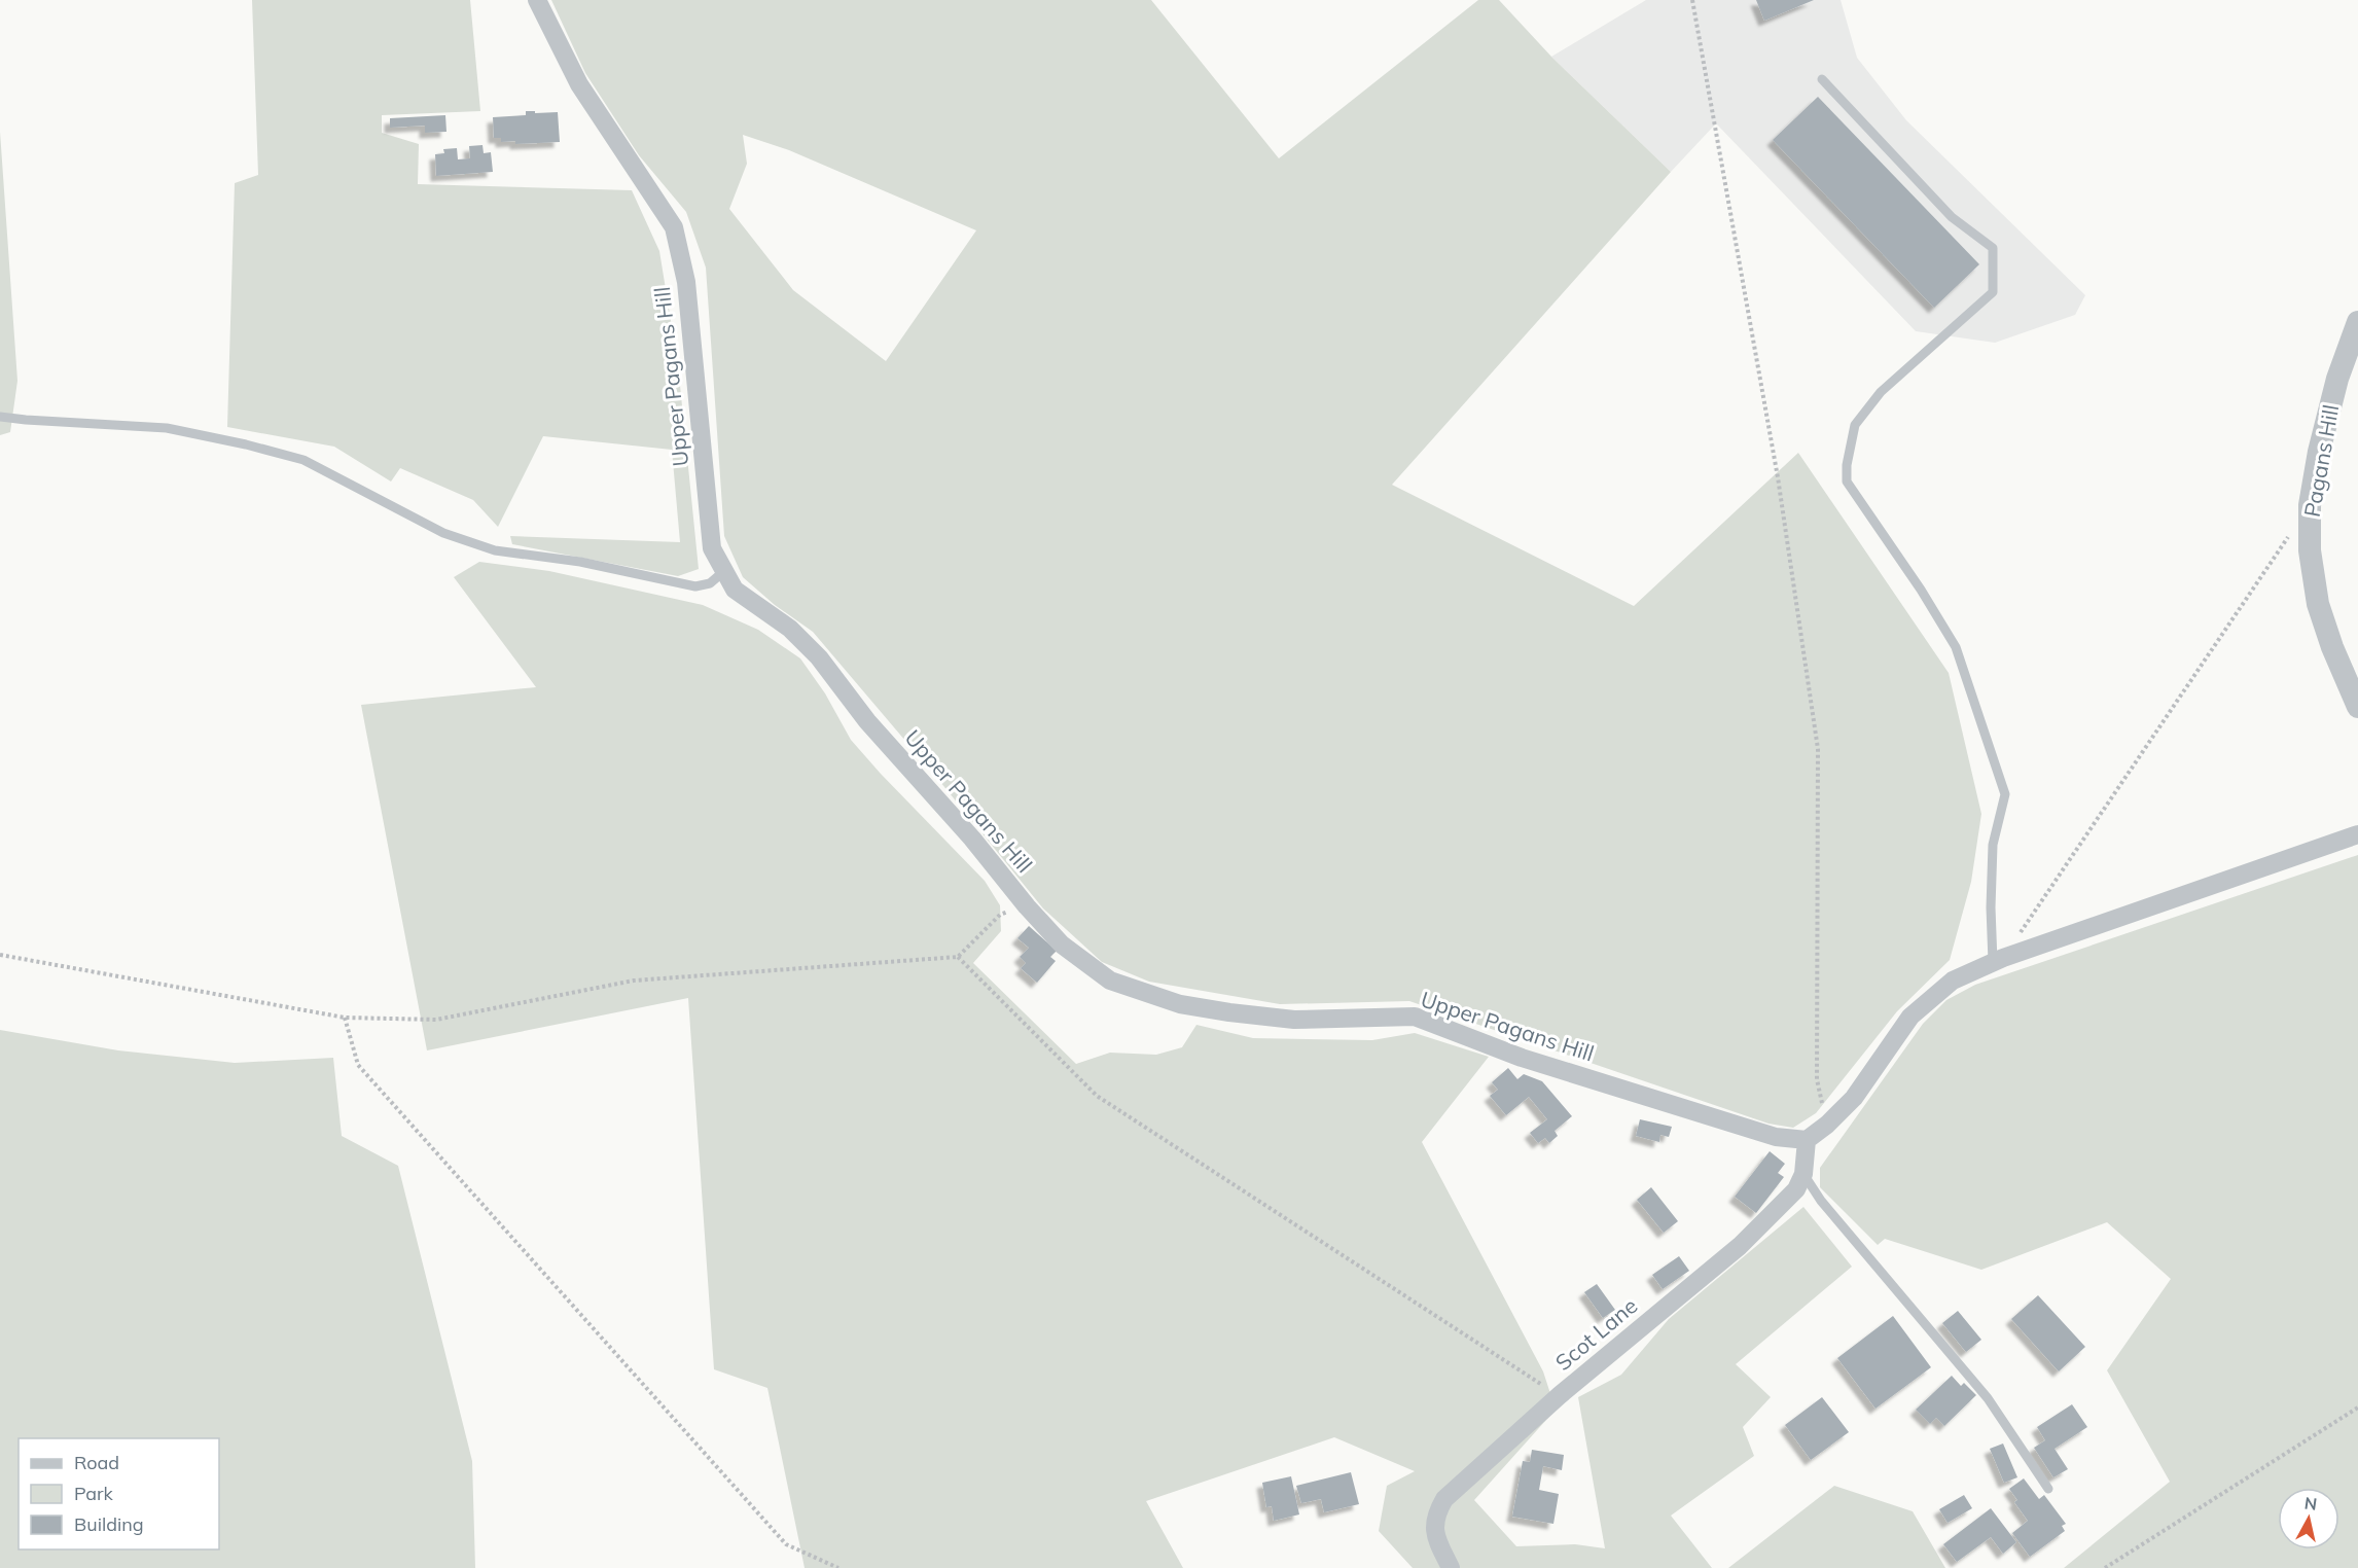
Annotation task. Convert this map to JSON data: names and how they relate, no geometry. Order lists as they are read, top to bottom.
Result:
{
  "streets": {
    "street": ["Upper Pagans Hill", "Pagans Hill", "Scot Lane"]
  },
  "crossings": [
    ["Upper Pagans Hill", "Scot Lane"]
  ],
  "legend": ["Road", "Park", "Building"],
  "north": "top"
}
